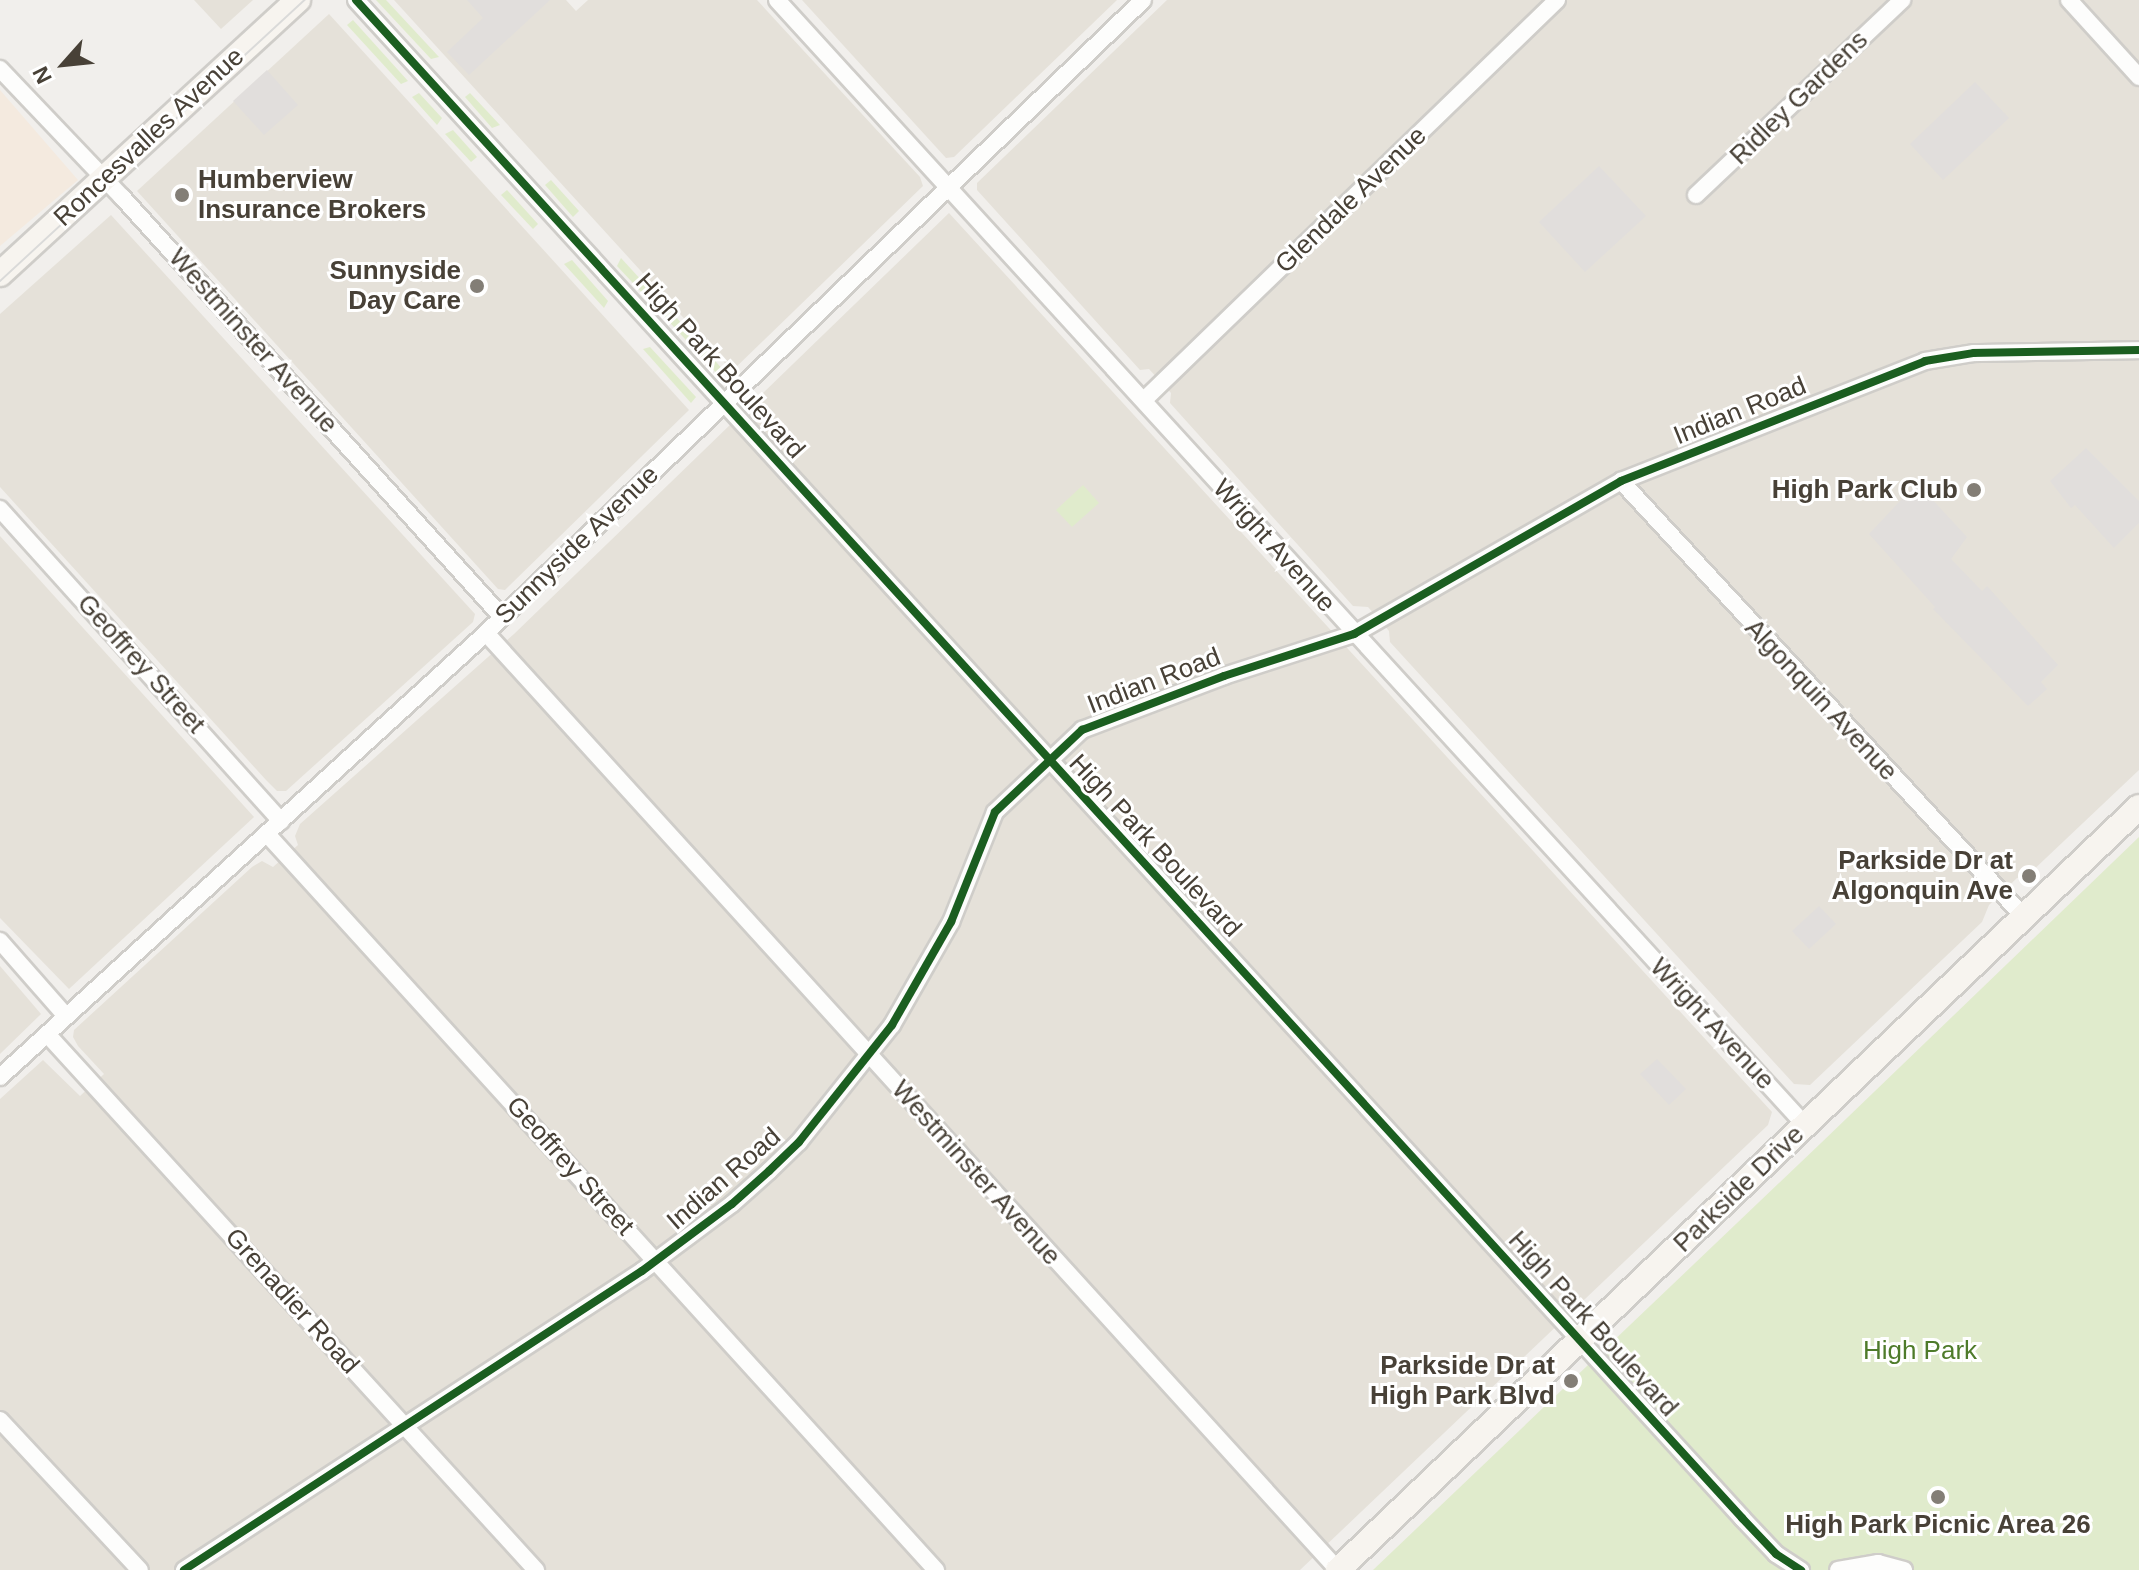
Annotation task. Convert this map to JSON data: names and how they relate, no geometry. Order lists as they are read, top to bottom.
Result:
{
  "streets": {
    "main road": ["Roncesvalles Avenue", "Parkside Drive"],
    "street": [
      "Ridley Gardens",
      "Glendale Avenue",
      "Westminster Avenue",
      "High Park Boulevard",
      "Indian Road",
      "Sunnyside Avenue",
      "Wright Avenue",
      "Geoffrey Street",
      "Algonquin Avenue",
      "Grenadier Road"
    ]
  },
  "crossings": [
    ["Roncesvalles Avenue", "Westminster Avenue"],
    ["Glendale Avenue", "Wright Avenue"],
    ["Westminster Avenue", "Indian Road"],
    ["Westminster Avenue", "Sunnyside Avenue"],
    ["Westminster Avenue", "Parkside Drive"],
    ["High Park Boulevard", "Indian Road"],
    ["High Park Boulevard", "Sunnyside Avenue"],
    ["High Park Boulevard", "Parkside Drive"],
    ["Indian Road", "Wright Avenue"],
    ["Indian Road", "Geoffrey Street"],
    ["Indian Road", "Algonquin Avenue"],
    ["Indian Road", "Grenadier Road"],
    ["Sunnyside Avenue", "Wright Avenue"],
    ["Sunnyside Avenue", "Geoffrey Street"],
    ["Sunnyside Avenue", "Grenadier Road"],
    ["Wright Avenue", "Parkside Drive"],
    ["Algonquin Avenue", "Parkside Drive"]
  ],
  "parks": ["High Park"],
  "places": [
    "Humberview Insurance Brokers",
    "Sunnyside Day Care",
    "High Park Club",
    "Parkside Dr at Algonquin Ave",
    "Parkside Dr at High Park Blvd",
    "High Park Picnic Area 26"
  ],
  "north": "bottom left"
}
